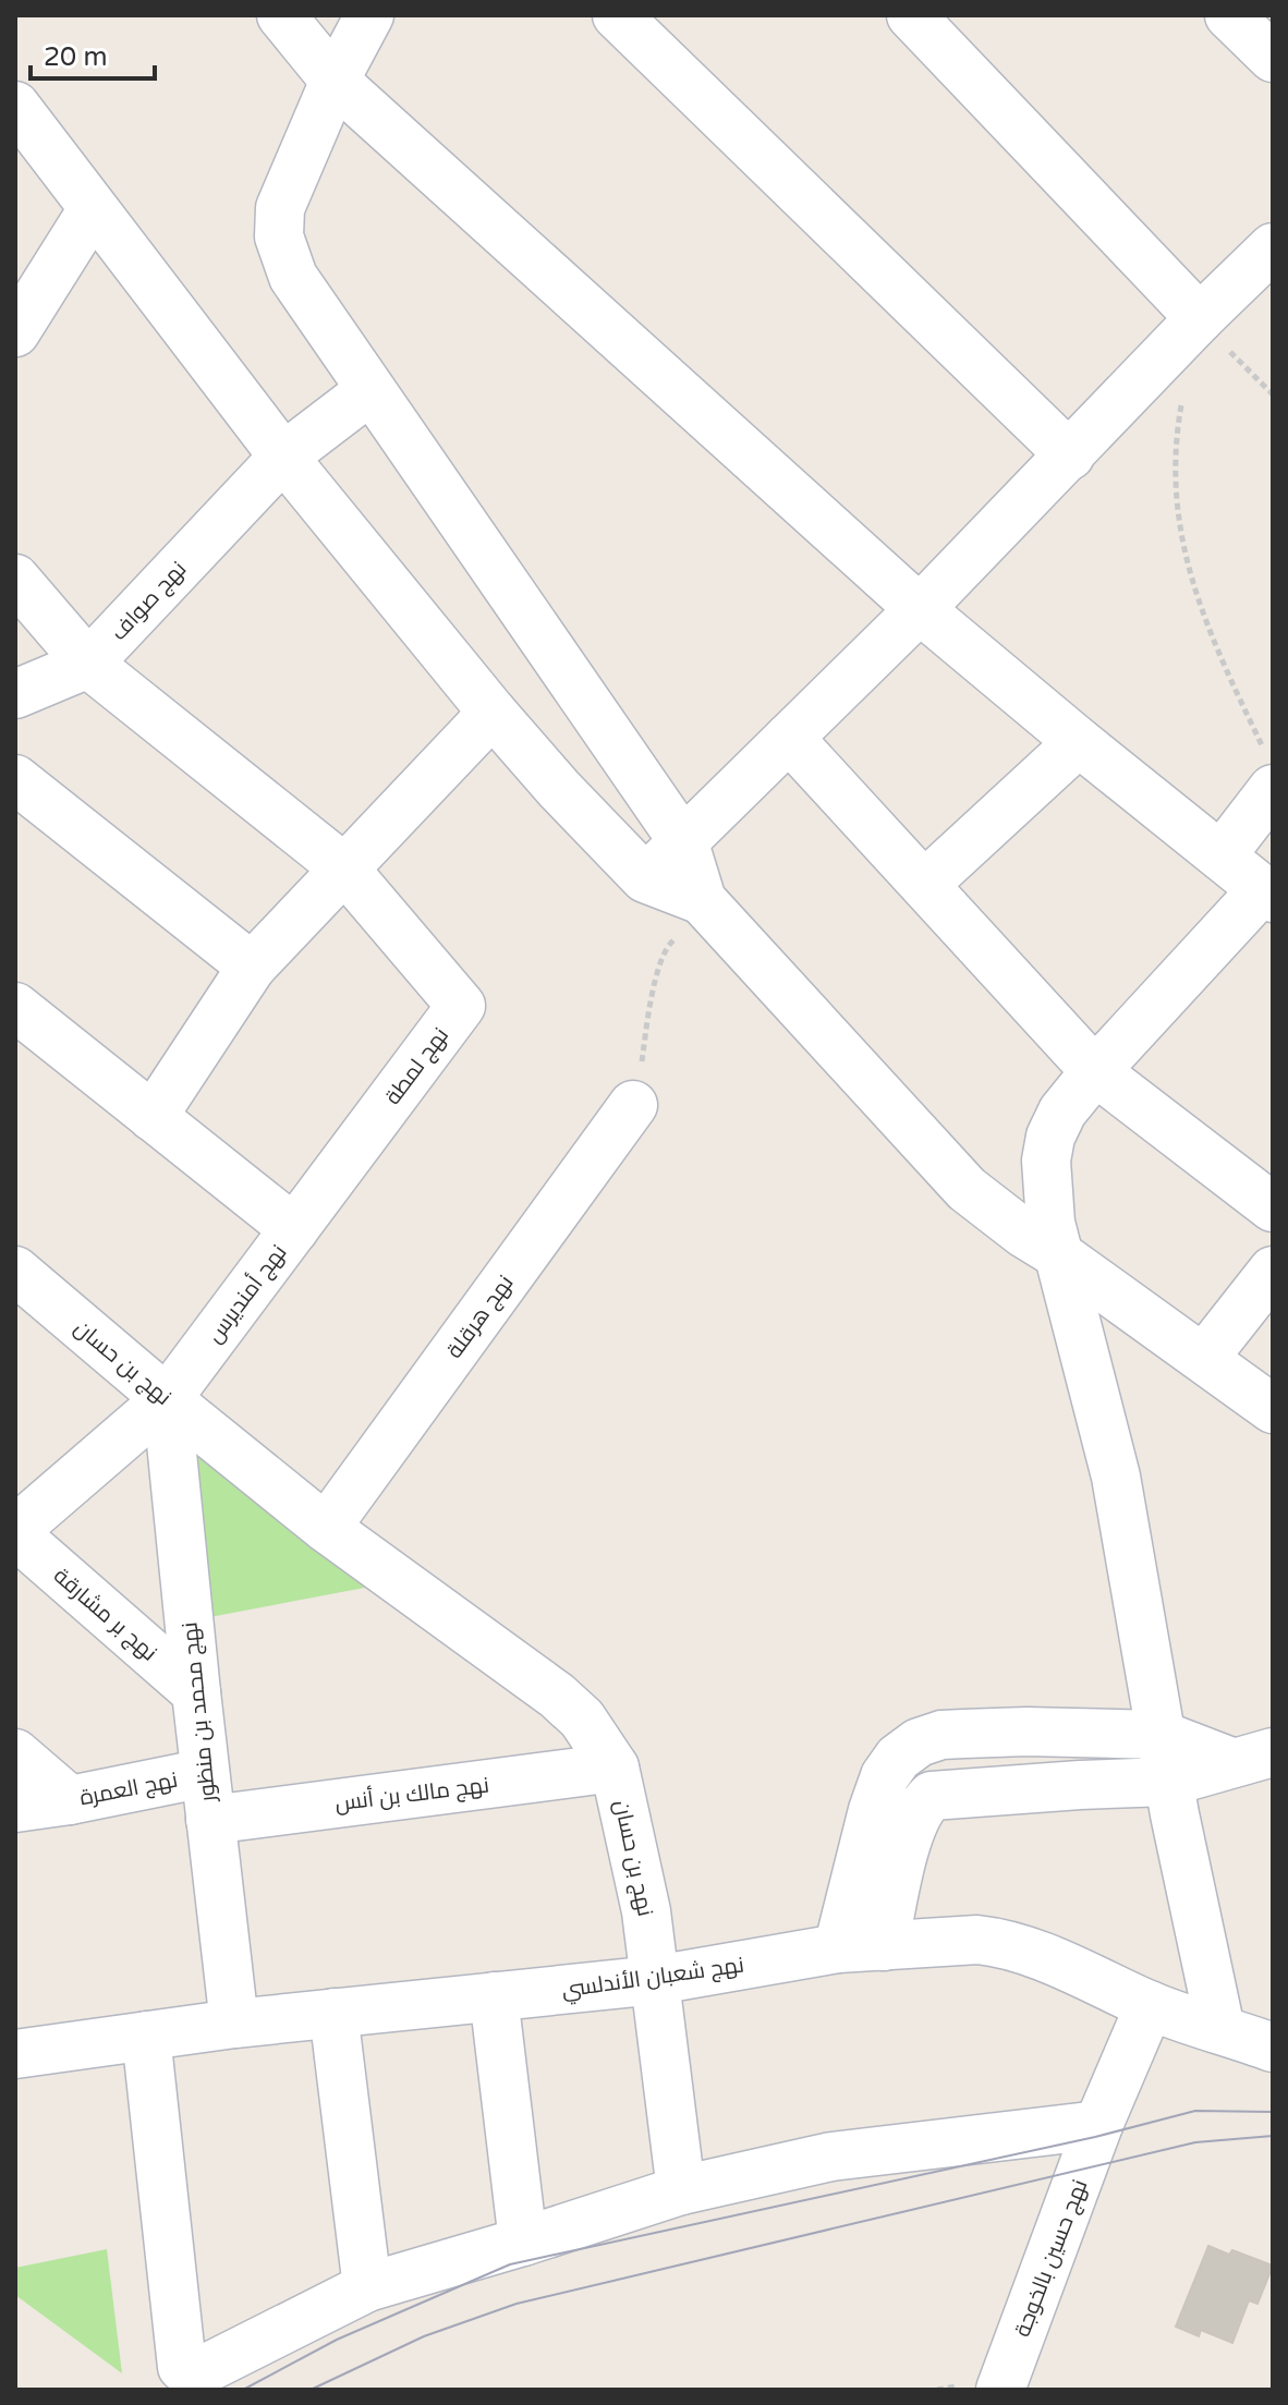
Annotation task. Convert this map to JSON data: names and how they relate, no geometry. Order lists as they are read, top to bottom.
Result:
{
  "streets": {
    "street": [
      "نهج صواف",
      "نهج لمطة",
      "نهج أمنديرس",
      "نهج هرقلة",
      "نهج بن حسان",
      "نهج بر مشارقة",
      "نهج محمد بن منظور",
      "نهج العمرة",
      "نهج مالك بن أنس",
      "نهج شعبان الأندلسي",
      "نهج حسين بالخوجة"
    ]
  },
  "crossings": [
    ["نهج لمطة", "نهج أمنديرس"],
    ["نهج أمنديرس", "نهج بن حسان"],
    ["نهج أمنديرس", "نهج بر مشارقة"],
    ["نهج أمنديرس", "نهج محمد بن منظور"],
    ["نهج هرقلة", "نهج بن حسان"],
    ["نهج بن حسان", "نهج محمد بن منظور"],
    ["نهج بن حسان", "نهج مالك بن أنس"],
    ["نهج بن حسان", "نهج شعبان الأندلسي"],
    ["نهج بر مشارقة", "نهج محمد بن منظور"],
    ["نهج محمد بن منظور", "نهج العمرة"],
    ["نهج محمد بن منظور", "نهج مالك بن أنس"],
    ["نهج محمد بن منظور", "نهج شعبان الأندلسي"],
    ["نهج شعبان الأندلسي", "نهج حسين بالخوجة"]
  ],
  "scale_bar": "20 m"
}
